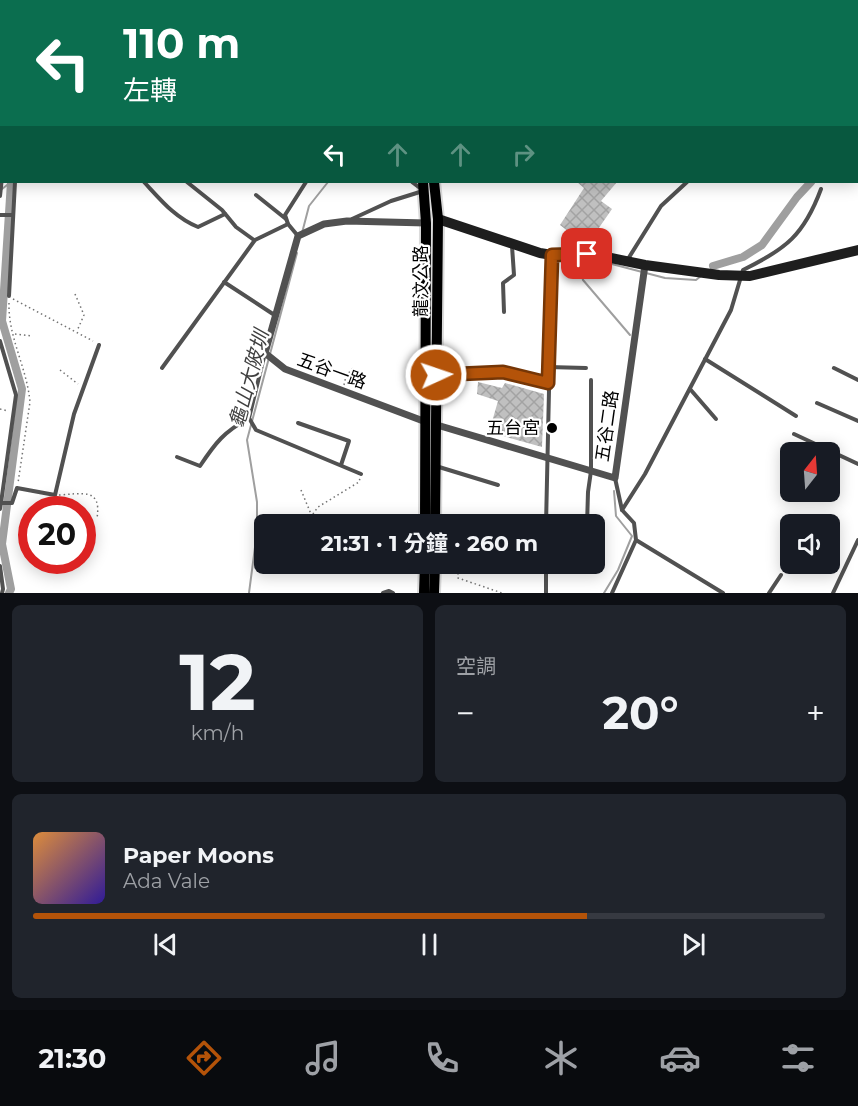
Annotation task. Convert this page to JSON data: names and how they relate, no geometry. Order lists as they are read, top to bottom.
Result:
{
  "streets": {
    "main road": ["龍汶公路"],
    "street": ["五谷一路", "五谷二路"]
  },
  "crossings": [
    ["龍汶公路", "五谷一路"],
    ["龍汶公路", "五谷二路"],
    ["五谷一路", "五谷二路"]
  ],
  "water": ["龜山大陂圳"],
  "places": ["五台宮"],
  "north": "top",
  "page": {
    "turn": ["110 m", "左轉"],
    "limit": "20",
    "trip": "21:31 · 1 分鐘 · 260 m",
    "tile": [
      ["12", "km/h"],
      "空調"
    ],
    "heat": ["−", "20°", "+"],
    "song": ["Paper Moons", "Ada Vale"],
    "tabs": "21:30"
  }
}
